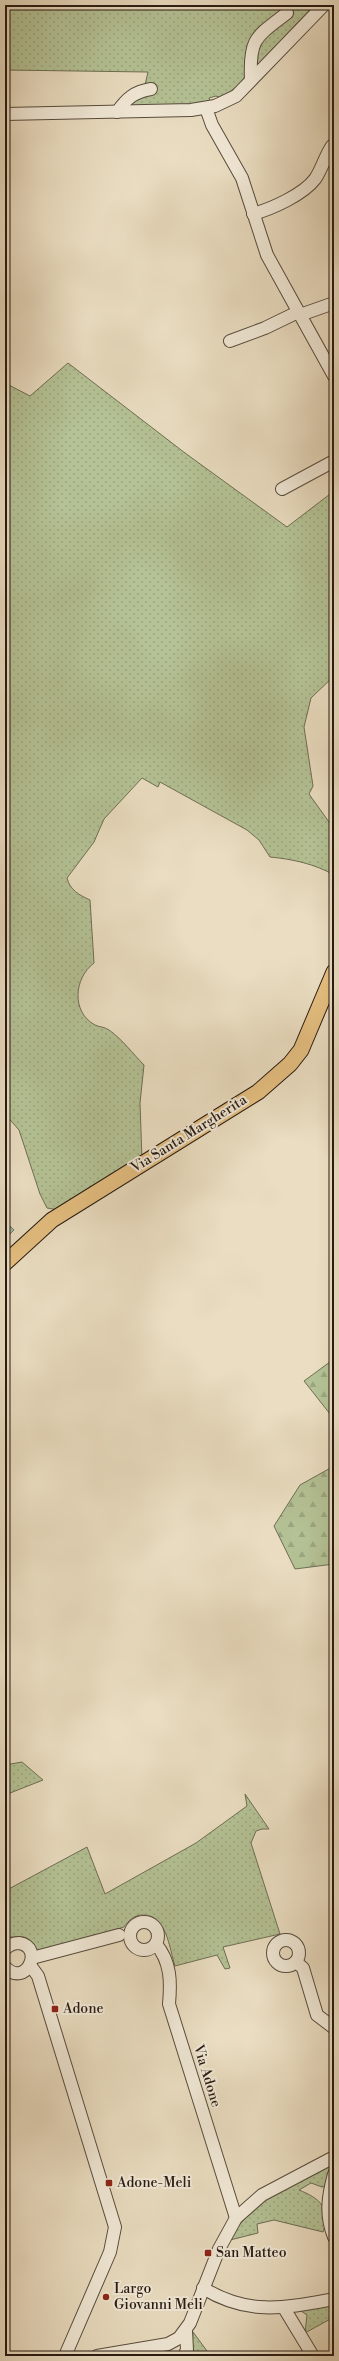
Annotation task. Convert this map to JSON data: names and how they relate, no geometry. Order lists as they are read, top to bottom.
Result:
{
  "streets": {
    "main road": ["Via Santa Margherita"],
    "street": ["Via Adone"]
  },
  "places": {
    "transit": ["Adone", "Adone-Meli", "San Matteo"],
    "other": ["Largo Giovanni Meli"]
  }
}
